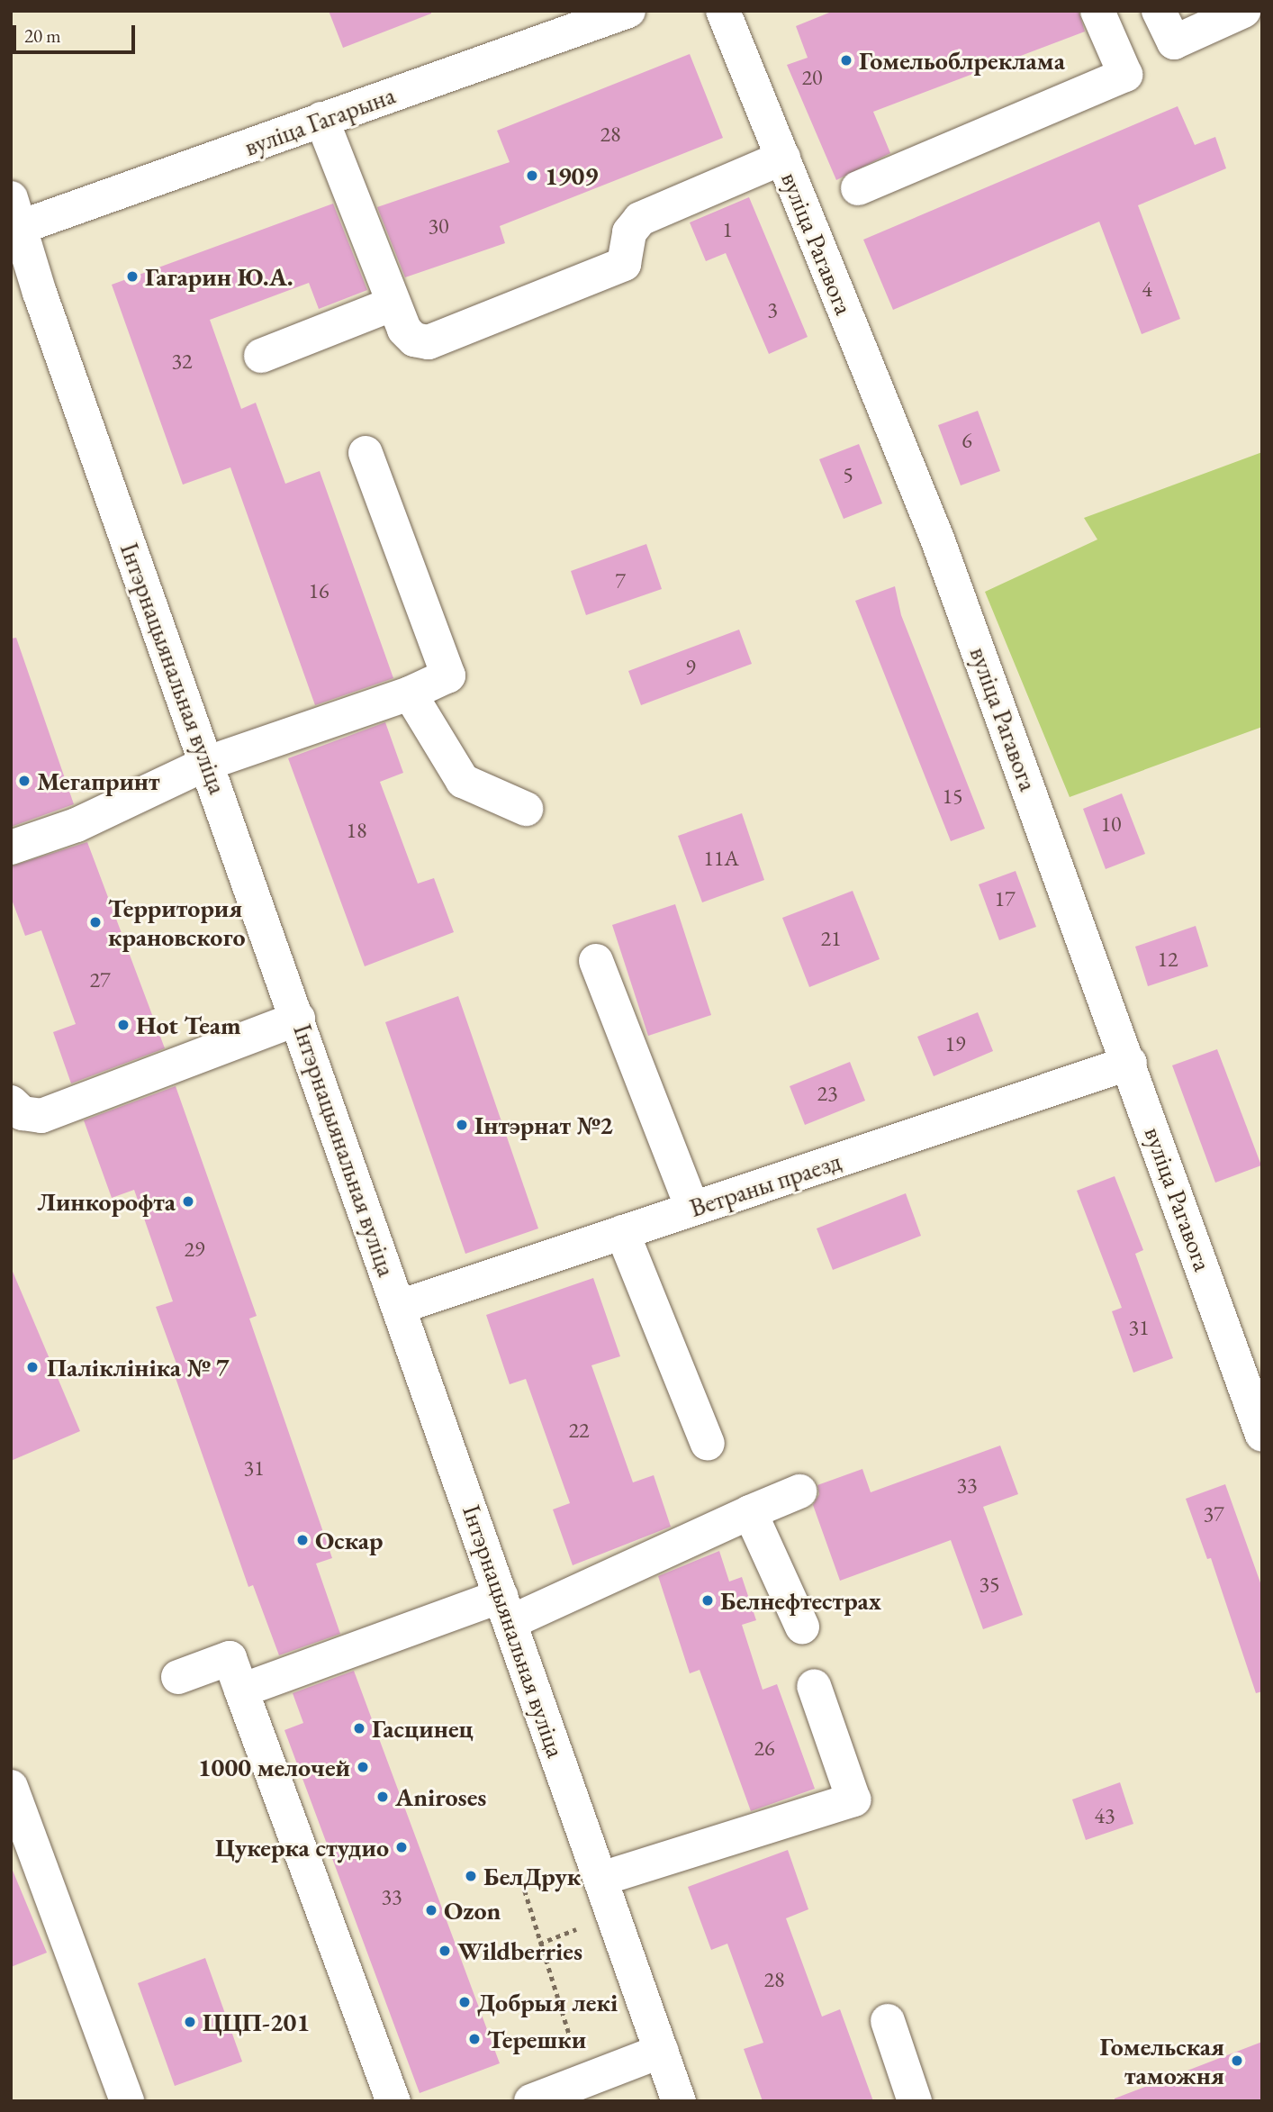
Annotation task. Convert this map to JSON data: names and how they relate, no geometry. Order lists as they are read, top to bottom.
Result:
{
  "streets": {
    "street": [
      "вуліца Гагарына",
      "вуліца Рагавога",
      "Інтэрнацыянальная вуліца",
      "Ветраны праезд"
    ]
  },
  "crossings": [
    ["вуліца Гагарына", "Інтэрнацыянальная вуліца"],
    ["вуліца Рагавога", "Ветраны праезд"],
    ["Інтэрнацыянальная вуліца", "Ветраны праезд"]
  ],
  "places": [
    "Гомельоблреклама",
    "1909",
    "Гагарин Ю.А.",
    "Мегапринт",
    "Территория крановского",
    "Hot Team",
    "Інтэрнат №2",
    "Линкорофта",
    "Паліклініка № 7",
    "Оскар",
    "Белнефтестрах",
    "Гасцинец",
    "1000 мелочей",
    "Aniroses",
    "Цукерка студио",
    "БелДрук",
    "Ozon",
    "Wildberries",
    "Добрыя лекі",
    "ЦЦП-201",
    "Терешки",
    "Гомельская таможня"
  ],
  "house_numbers": [
    "20",
    "28",
    "30",
    "1",
    "4",
    "3",
    "32",
    "6",
    "5",
    "7",
    "16",
    "9",
    "15",
    "10",
    "18",
    "11А",
    "17",
    "21",
    "12",
    "27",
    "19",
    "23",
    "29",
    "31",
    "22",
    "31",
    "33",
    "37",
    "35",
    "26",
    "43",
    "33",
    "28"
  ],
  "scale_bar": "20 m"
}
